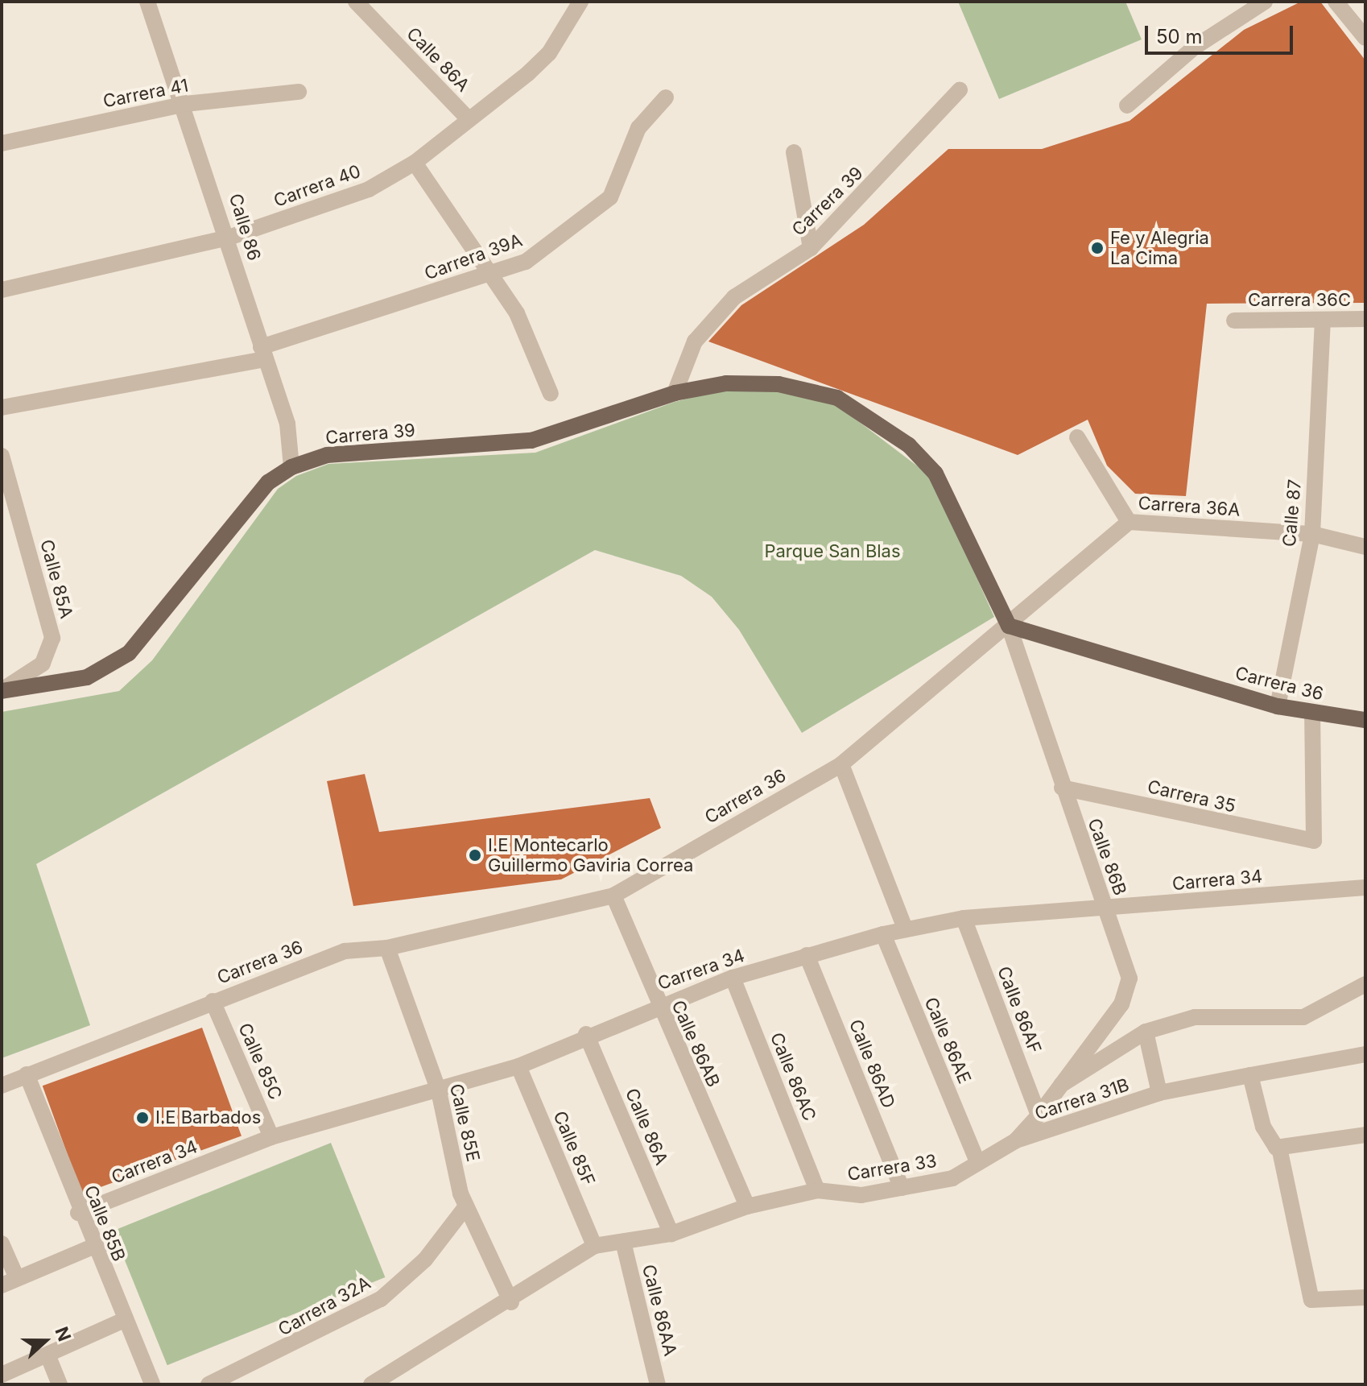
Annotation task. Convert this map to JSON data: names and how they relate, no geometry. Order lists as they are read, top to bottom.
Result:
{
  "streets": {
    "main road": ["Carrera 39", "Carrera 36", "Calle 86B"],
    "street": [
      "Calle 86A",
      "Carrera 41",
      "Carrera 40",
      "Calle 86",
      "Carrera 39A",
      "Carrera 36C",
      "Carrera 36A",
      "Calle 87",
      "Calle 85A",
      "Carrera 35",
      "Carrera 34",
      "Calle 86AF",
      "Calle 86AE",
      "Calle 86AB",
      "Calle 85C",
      "Calle 86AD",
      "Calle 86AC",
      "Carrera 31B",
      "Calle 85E",
      "Calle 85F",
      "Carrera 33",
      "Calle 85B",
      "Carrera 32A",
      "Calle 86AA"
    ]
  },
  "crossings": [
    ["Calle 86A", "Carrera 40"],
    ["Calle 86A", "Carrera 34"],
    ["Calle 86A", "Carrera 33"],
    ["Carrera 41", "Calle 86"],
    ["Carrera 40", "Calle 86"],
    ["Carrera 39", "Calle 86"],
    ["Carrera 39", "Calle 85A"],
    ["Carrera 39", "Calle 86B"],
    ["Calle 86", "Carrera 39A"],
    ["Carrera 36C", "Calle 87"],
    ["Carrera 36A", "Calle 87"],
    ["Carrera 36A", "Carrera 36"],
    ["Carrera 36A", "Calle 86B"],
    ["Calle 87", "Carrera 36"],
    ["Carrera 36", "Carrera 35"],
    ["Carrera 36", "Calle 86B"],
    ["Carrera 36", "Calle 86AB"],
    ["Carrera 36", "Calle 85C"],
    ["Carrera 36", "Calle 85E"],
    ["Carrera 36", "Calle 85B"],
    ["Carrera 35", "Calle 86B"],
    ["Calle 86B", "Carrera 34"],
    ["Calle 86B", "Carrera 33"],
    ["Carrera 34", "Calle 86AF"],
    ["Carrera 34", "Calle 86AE"],
    ["Carrera 34", "Calle 86AB"],
    ["Carrera 34", "Calle 85C"],
    ["Carrera 34", "Calle 86AD"],
    ["Carrera 34", "Calle 86AC"],
    ["Carrera 34", "Calle 85E"],
    ["Carrera 34", "Calle 85F"],
    ["Carrera 34", "Calle 85B"],
    ["Calle 86AF", "Carrera 33"],
    ["Calle 86AE", "Carrera 33"],
    ["Calle 86AB", "Carrera 33"],
    ["Calle 86AD", "Carrera 33"],
    ["Calle 86AC", "Carrera 33"],
    ["Carrera 31B", "Carrera 33"],
    ["Calle 85E", "Carrera 32A"],
    ["Calle 85F", "Carrera 33"],
    ["Carrera 33", "Calle 86AA"]
  ],
  "parks": ["Parque San Blas"],
  "places": ["Fe y Alegria La Cima", "I.E Montecarlo Guillermo Gaviria Correa", "I.E Barbados"],
  "scale_bar": "50 m",
  "north": "right"
}
